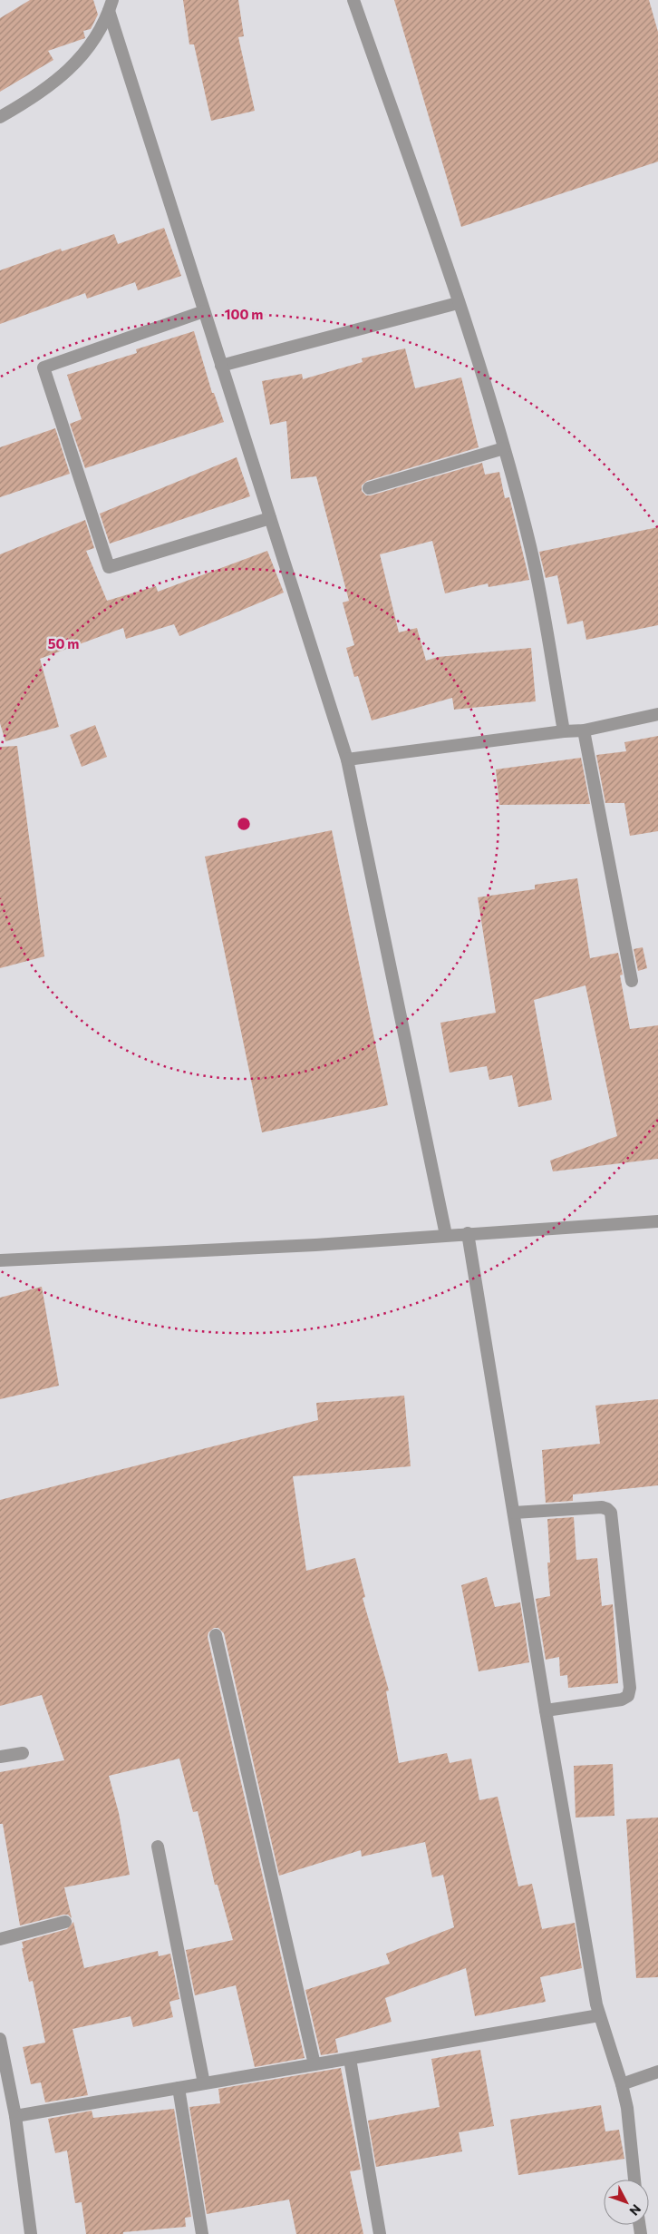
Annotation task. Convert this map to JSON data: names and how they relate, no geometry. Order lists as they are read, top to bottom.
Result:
{
  "north": "bottom right",
  "rings": ["100 m", "50 m"]
}
